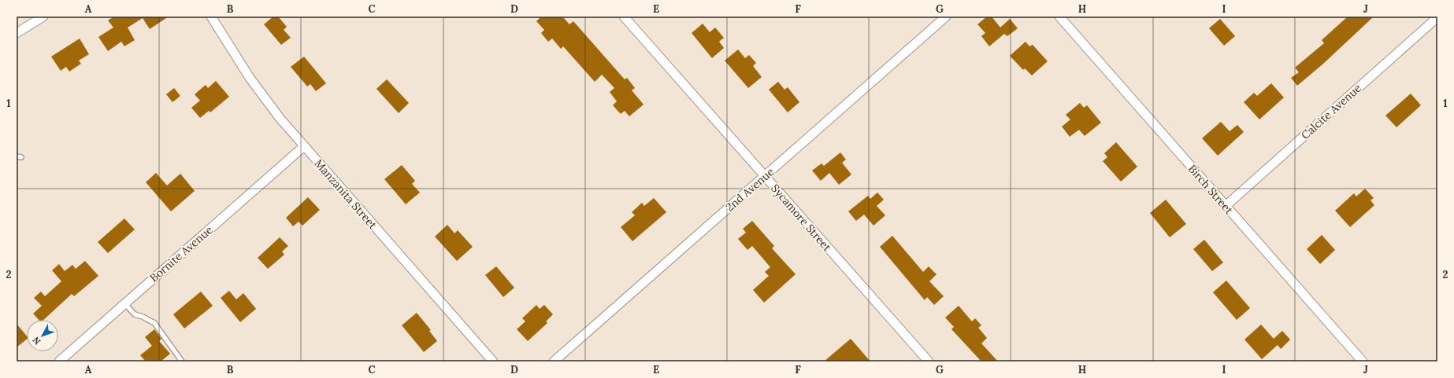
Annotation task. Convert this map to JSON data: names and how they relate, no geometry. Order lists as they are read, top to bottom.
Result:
{
  "streets": {
    "street": [
      "Calcite Avenue",
      "2nd Avenue",
      "Birch Street",
      "Manzanita Street",
      "Sycamore Street",
      "Bornite Avenue"
    ]
  },
  "crossings": [
    ["Calcite Avenue", "Birch Street"],
    ["2nd Avenue", "Sycamore Street"],
    ["Manzanita Street", "Bornite Avenue"]
  ],
  "north": "bottom left",
  "grid": {
    "columns": [
      "A",
      "B",
      "C",
      "D",
      "E",
      "F",
      "G",
      "H",
      "I",
      "J"
    ],
    "rows": ["1", "2"]
  }
}
